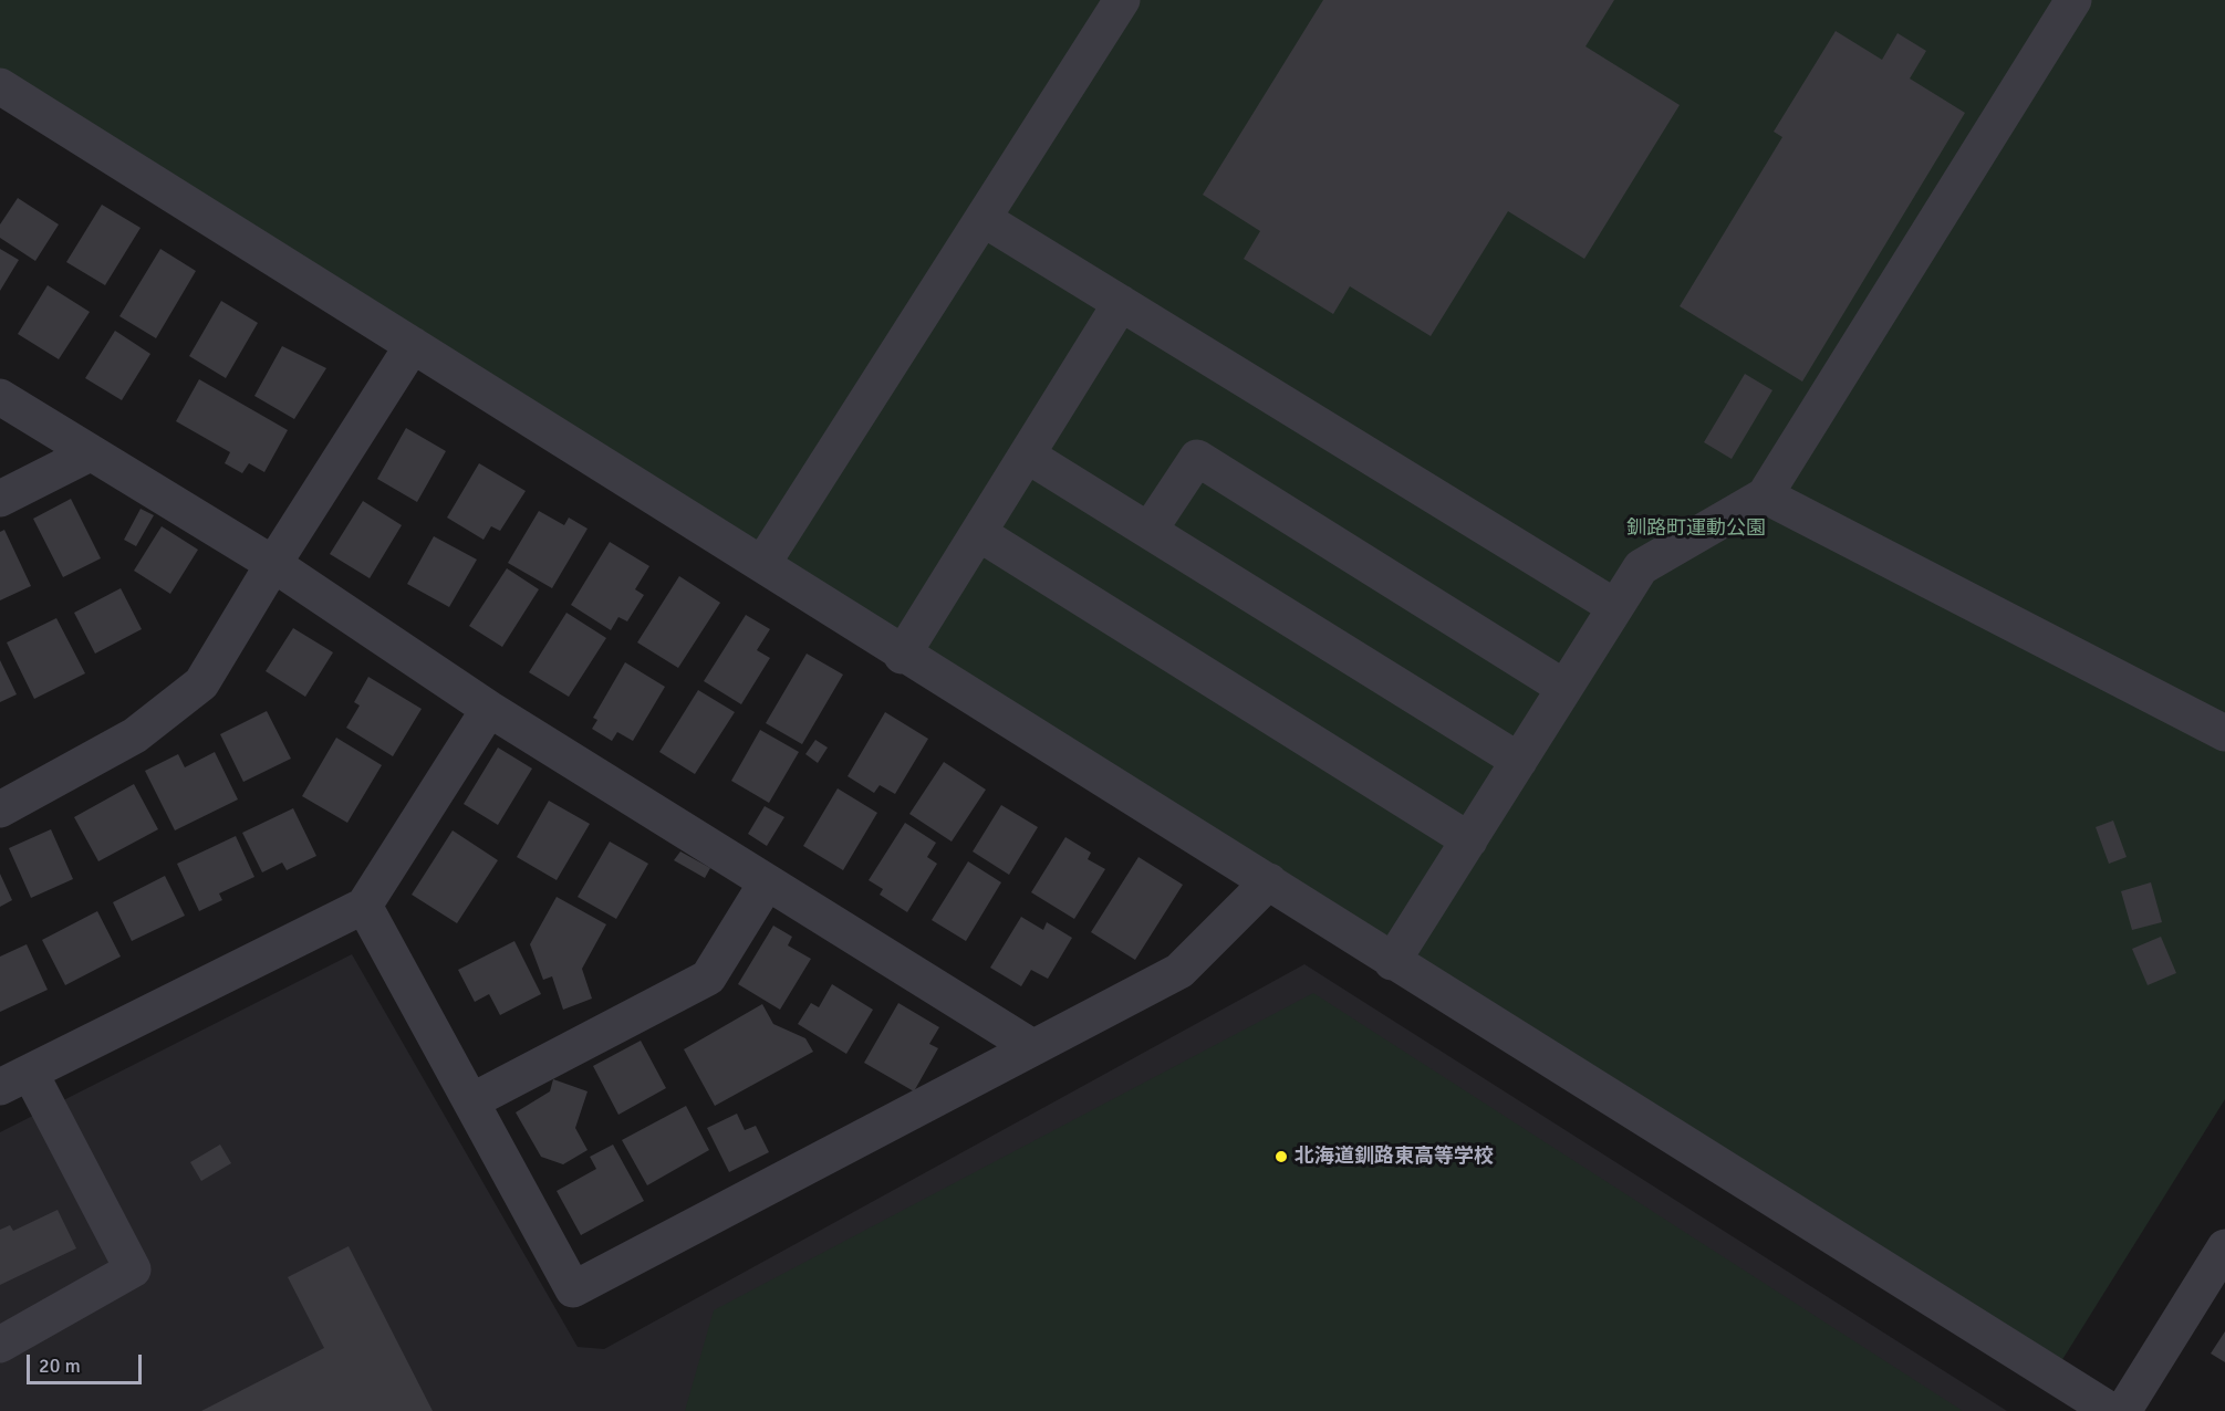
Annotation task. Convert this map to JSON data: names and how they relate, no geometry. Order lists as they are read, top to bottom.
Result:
{
  "parks": ["釧路町運動公園"],
  "places": ["北海道釧路東高等学校"],
  "scale_bar": "20 m"
}
